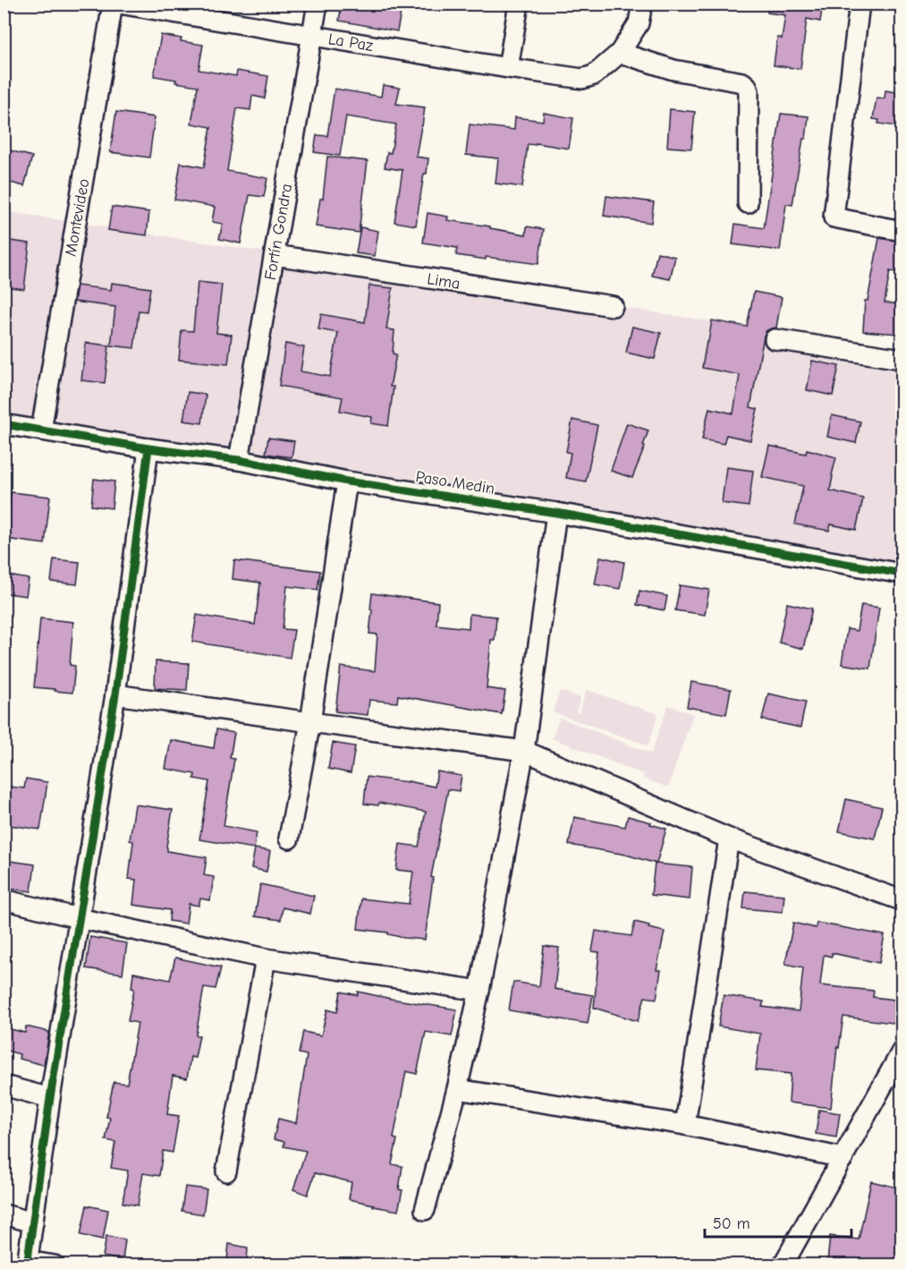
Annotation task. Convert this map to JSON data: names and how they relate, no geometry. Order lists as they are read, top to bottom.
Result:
{
  "streets": {
    "street": [
      "La Paz",
      "Montevideo",
      "Fortín Gondra",
      "Lima",
      "Paso Medin"
    ]
  },
  "crossings": [
    ["La Paz", "Fortín Gondra"],
    ["Montevideo", "Paso Medin"],
    ["Fortín Gondra", "Lima"],
    ["Fortín Gondra", "Paso Medin"]
  ],
  "scale_bar": "50 m"
}
